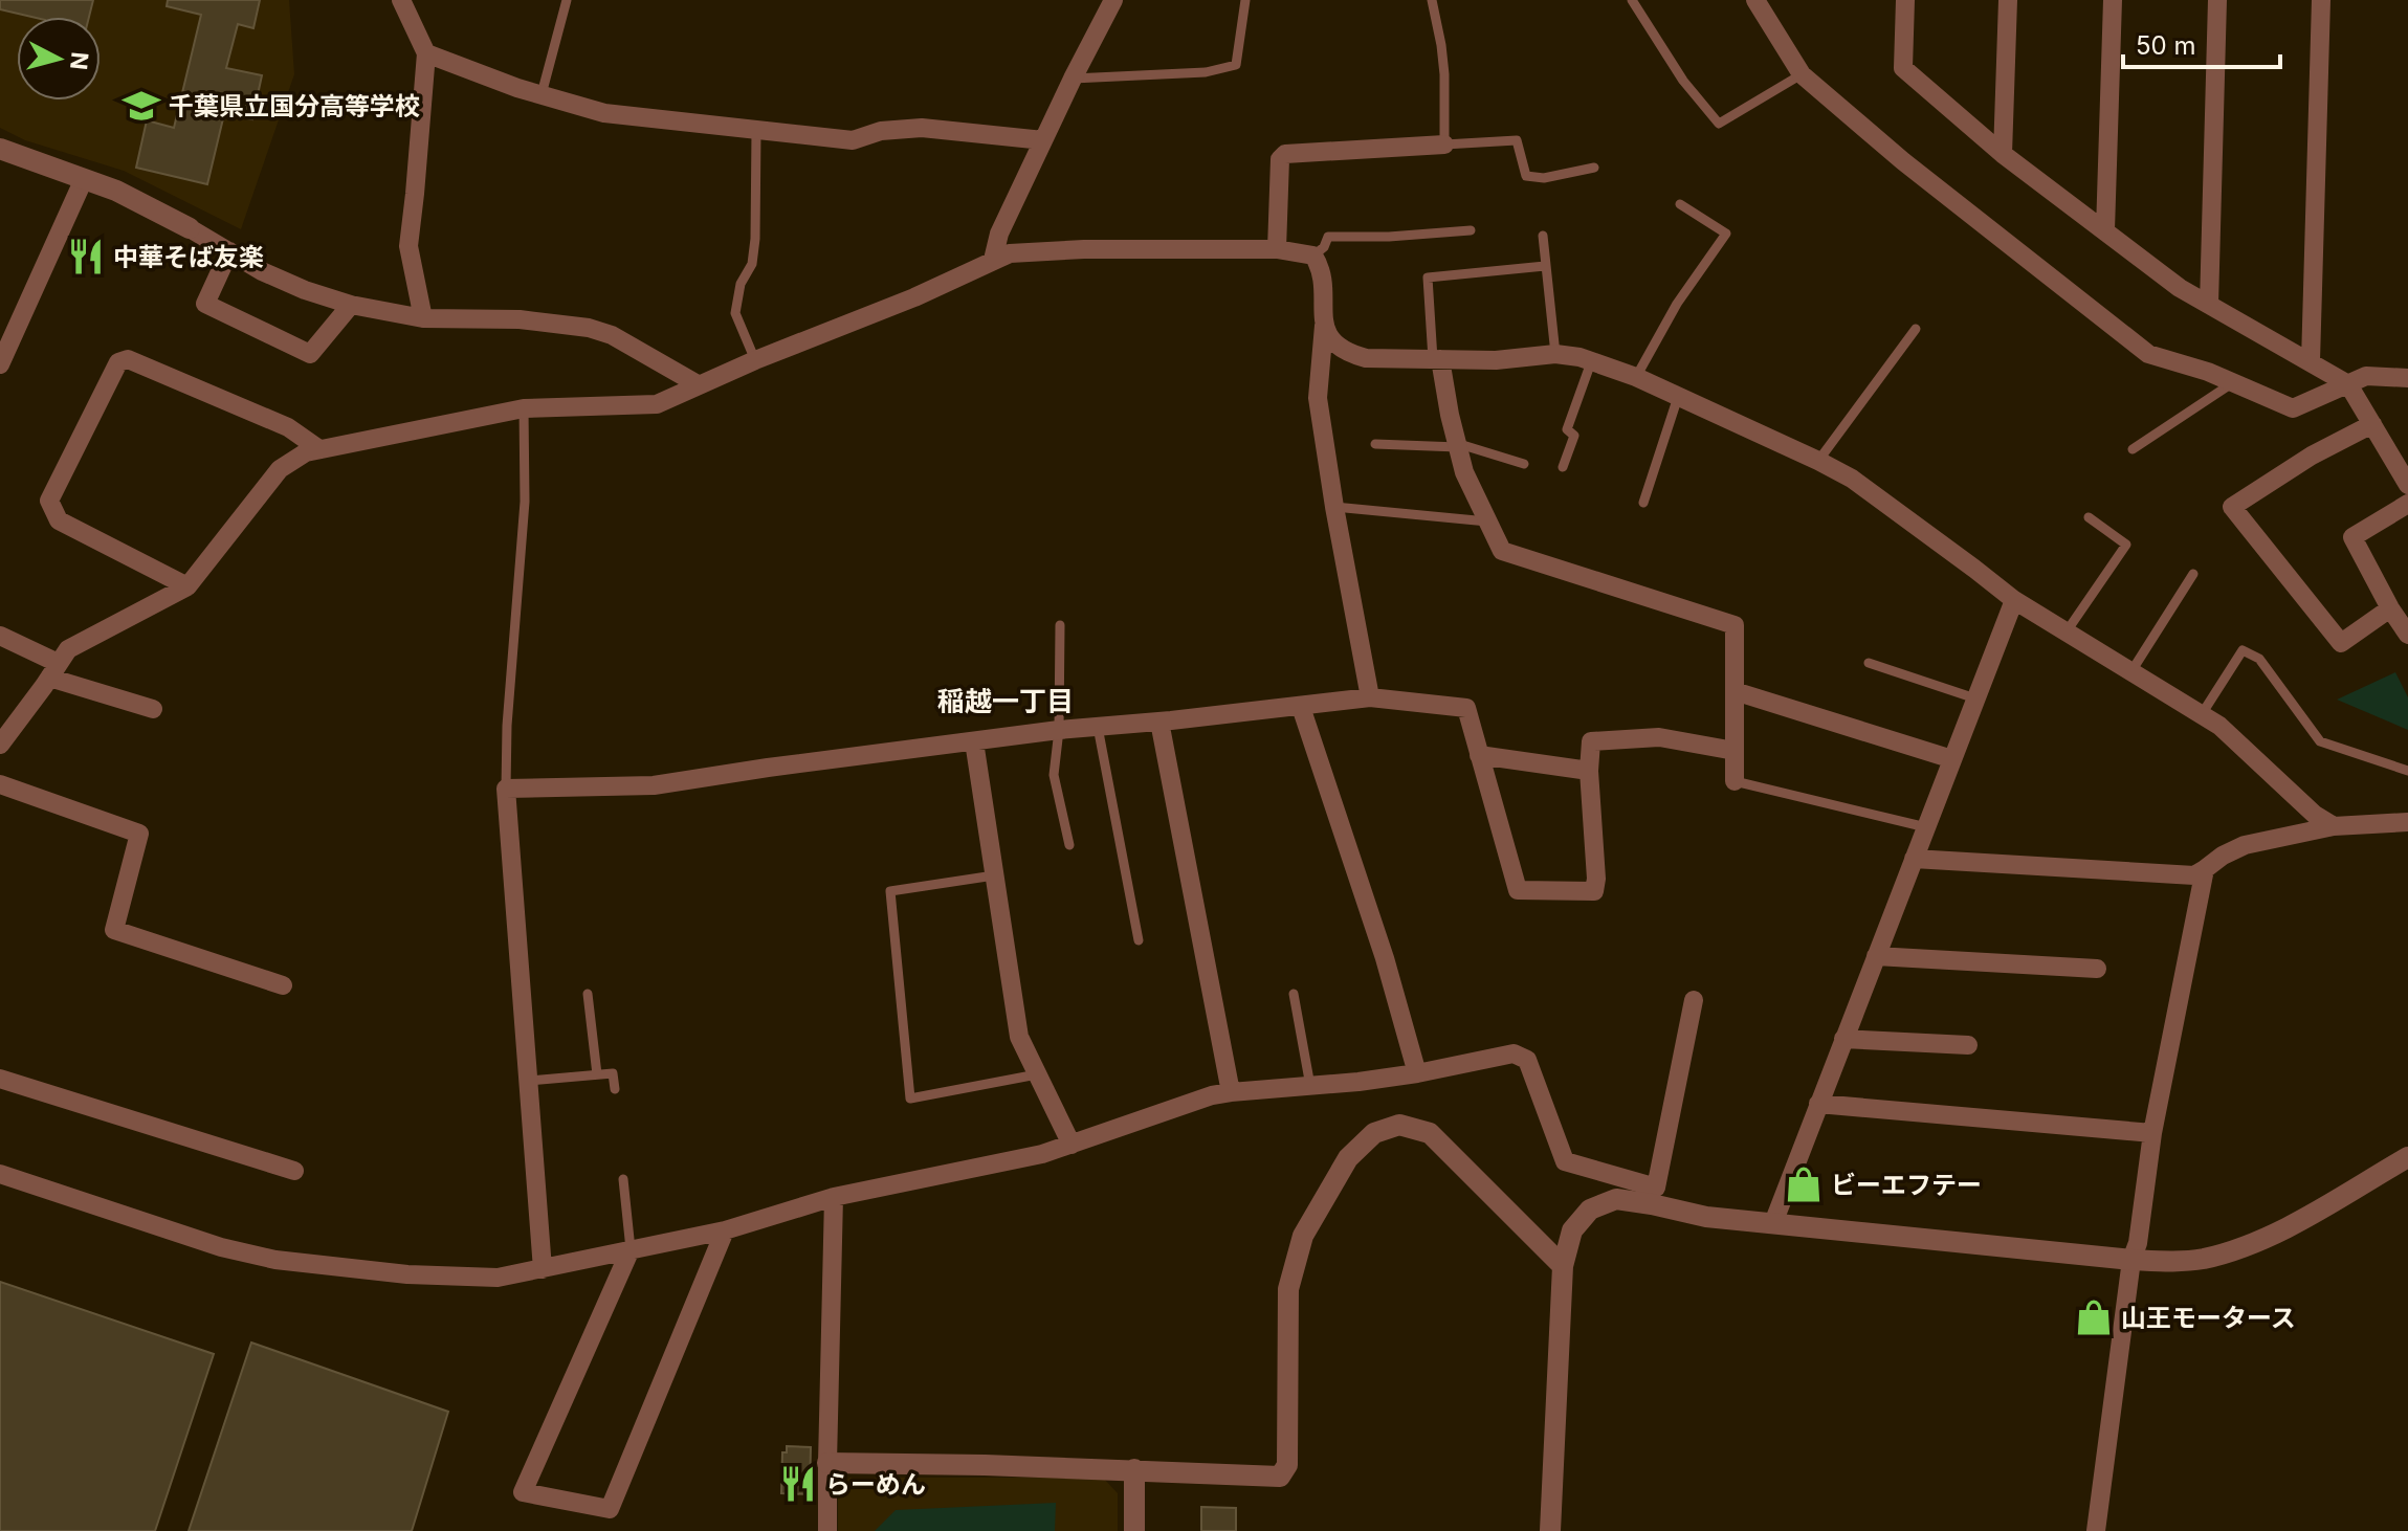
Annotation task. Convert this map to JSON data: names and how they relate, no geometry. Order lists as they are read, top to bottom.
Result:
{
  "districts": ["稲越一丁目"],
  "places": {
    "school or university": ["千葉県立国分高等学校"],
    "restaurant": ["中華そば友楽", "らーめん"],
    "shop": ["ビーエフテー", "山王モータース"]
  },
  "scale_bar": "50 m",
  "north": "right"
}
